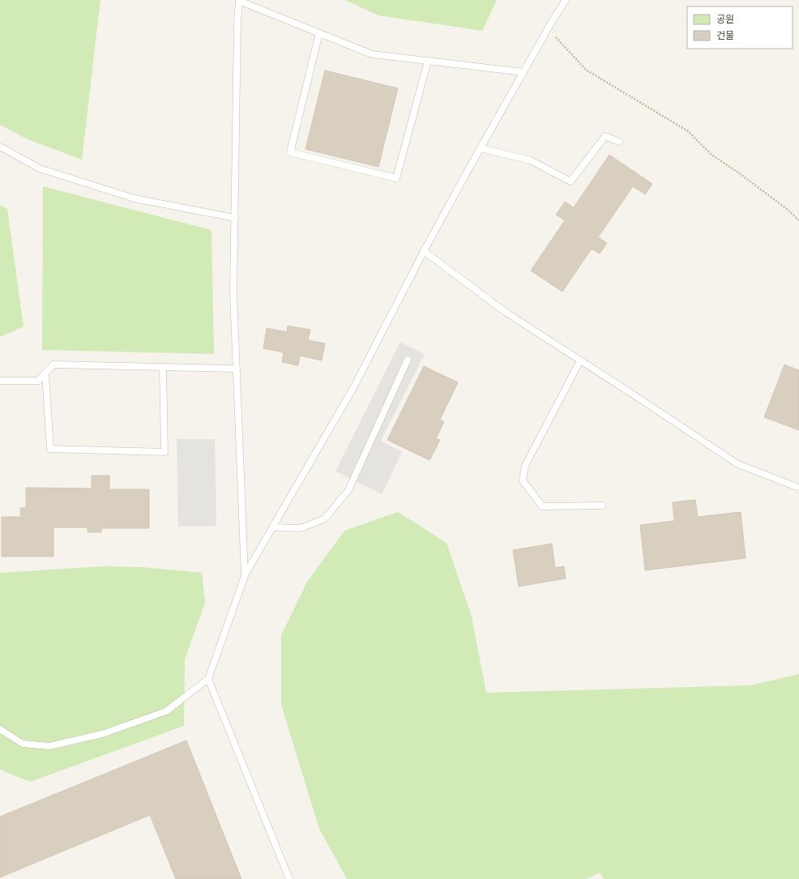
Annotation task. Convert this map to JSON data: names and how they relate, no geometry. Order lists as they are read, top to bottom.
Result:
{
  "legend": ["공원", "건물"]
}
